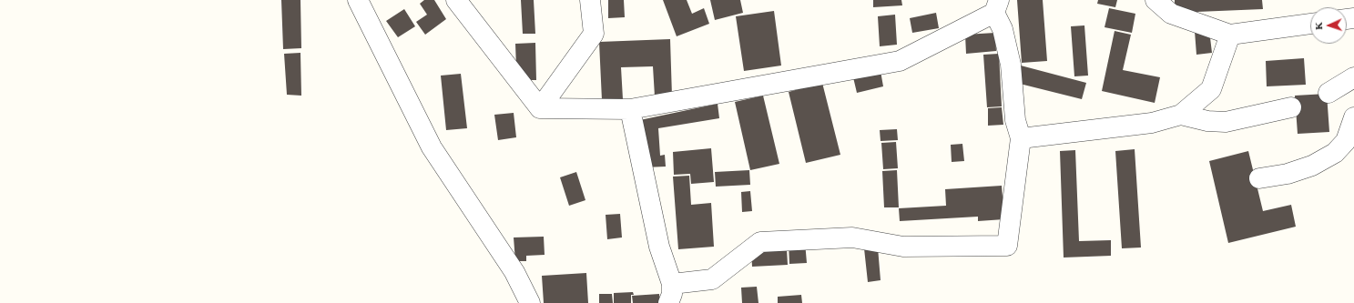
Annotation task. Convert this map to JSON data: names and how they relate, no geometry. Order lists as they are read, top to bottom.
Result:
{
  "north": "left"
}
